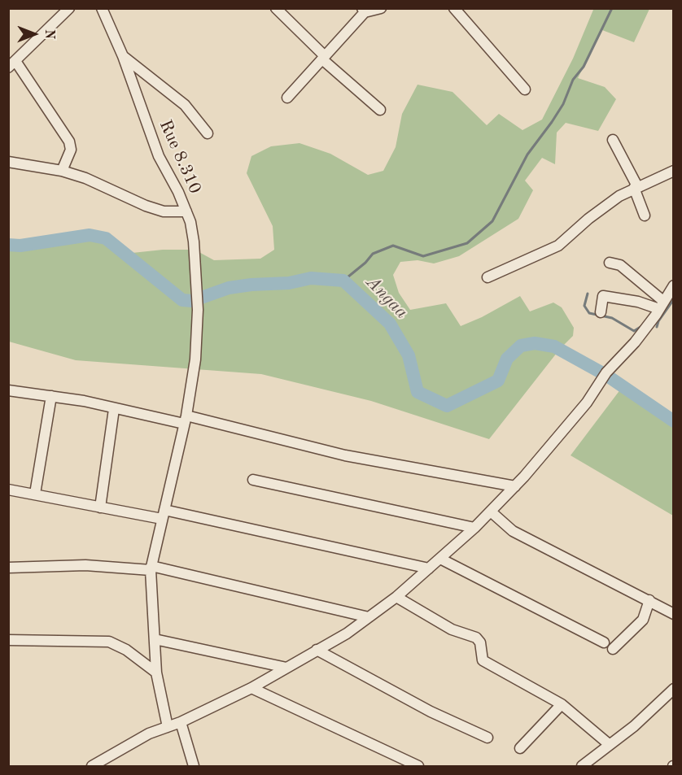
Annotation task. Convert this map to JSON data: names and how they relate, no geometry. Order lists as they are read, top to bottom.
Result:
{
  "streets": {
    "street": ["Rue 8.310"]
  },
  "water": ["Angaa"],
  "north": "right"
}
